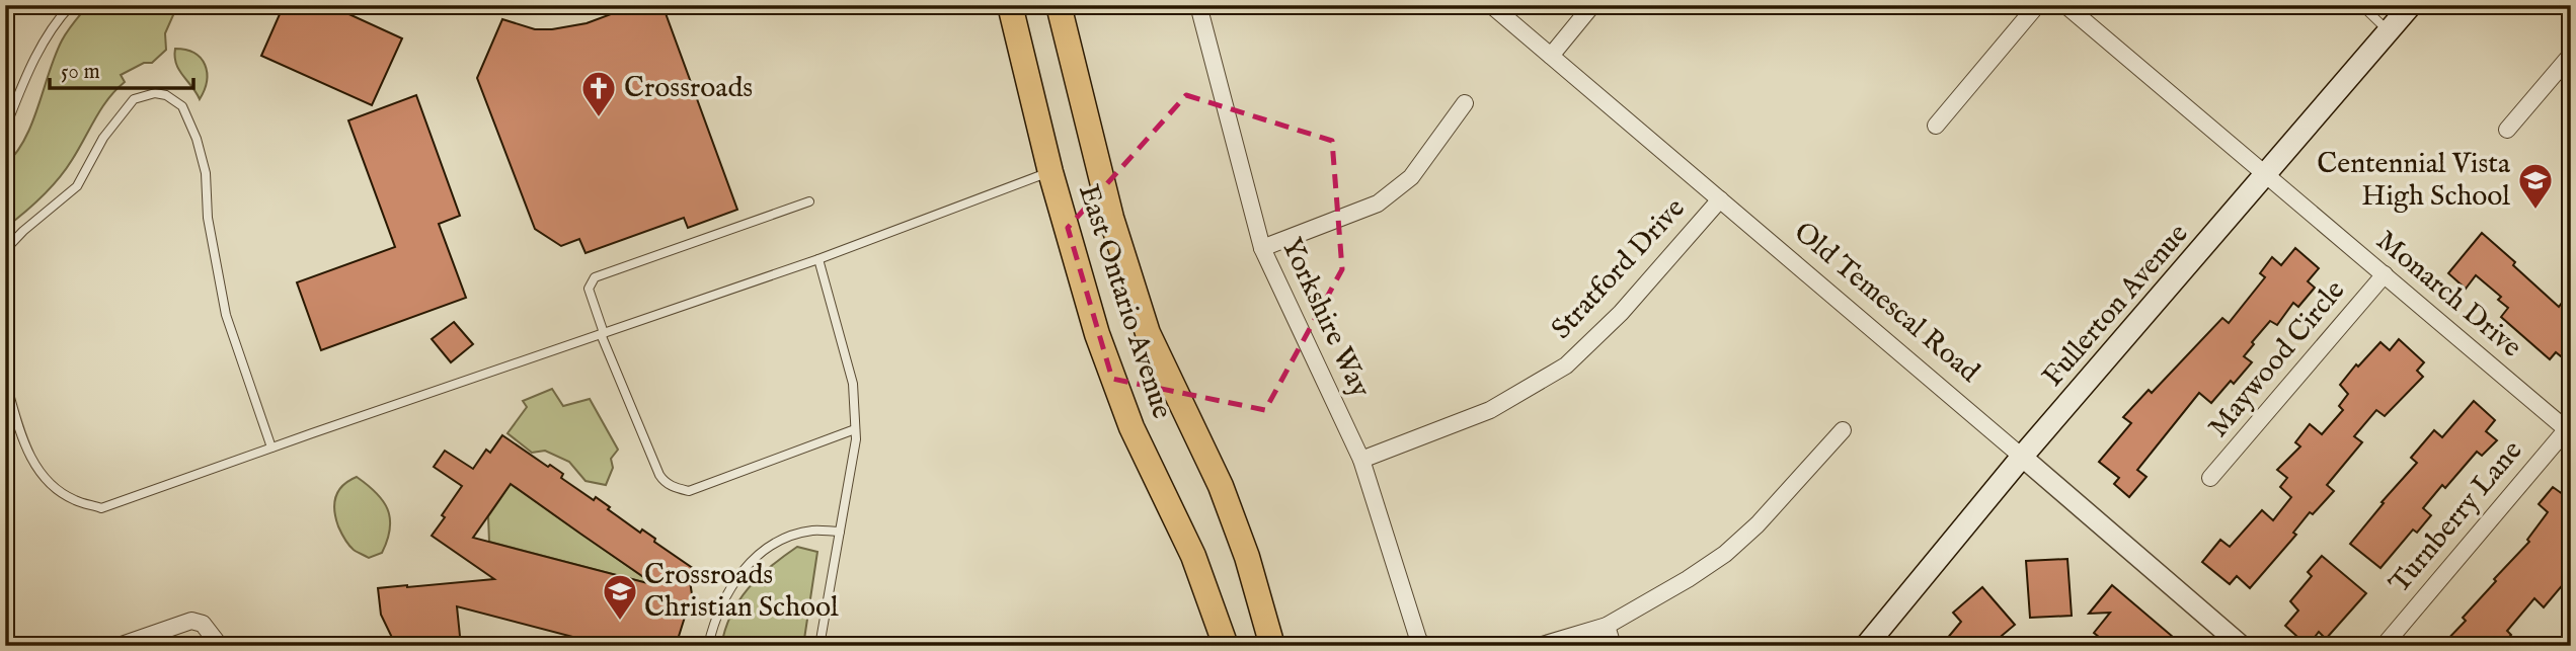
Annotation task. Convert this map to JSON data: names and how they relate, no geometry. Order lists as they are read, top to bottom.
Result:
{
  "streets": {
    "main road": ["East Ontario Avenue", "Fullerton Avenue"],
    "street": [
      "Stratford Drive",
      "Monarch Drive",
      "Old Temescal Road",
      "Yorkshire Way",
      "Maywood Circle",
      "Turnberry Lane"
    ]
  },
  "crossings": [
    ["Stratford Drive", "Old Temescal Road"],
    ["Stratford Drive", "Yorkshire Way"],
    ["Monarch Drive", "Fullerton Avenue"],
    ["Monarch Drive", "Maywood Circle"],
    ["Monarch Drive", "Turnberry Lane"],
    ["Old Temescal Road", "Fullerton Avenue"]
  ],
  "places": {
    "church": ["Crossroads"],
    "school or university": ["Centennial Vista High School", "Crossroads Christian School"]
  },
  "scale_bar": "50 m"
}
